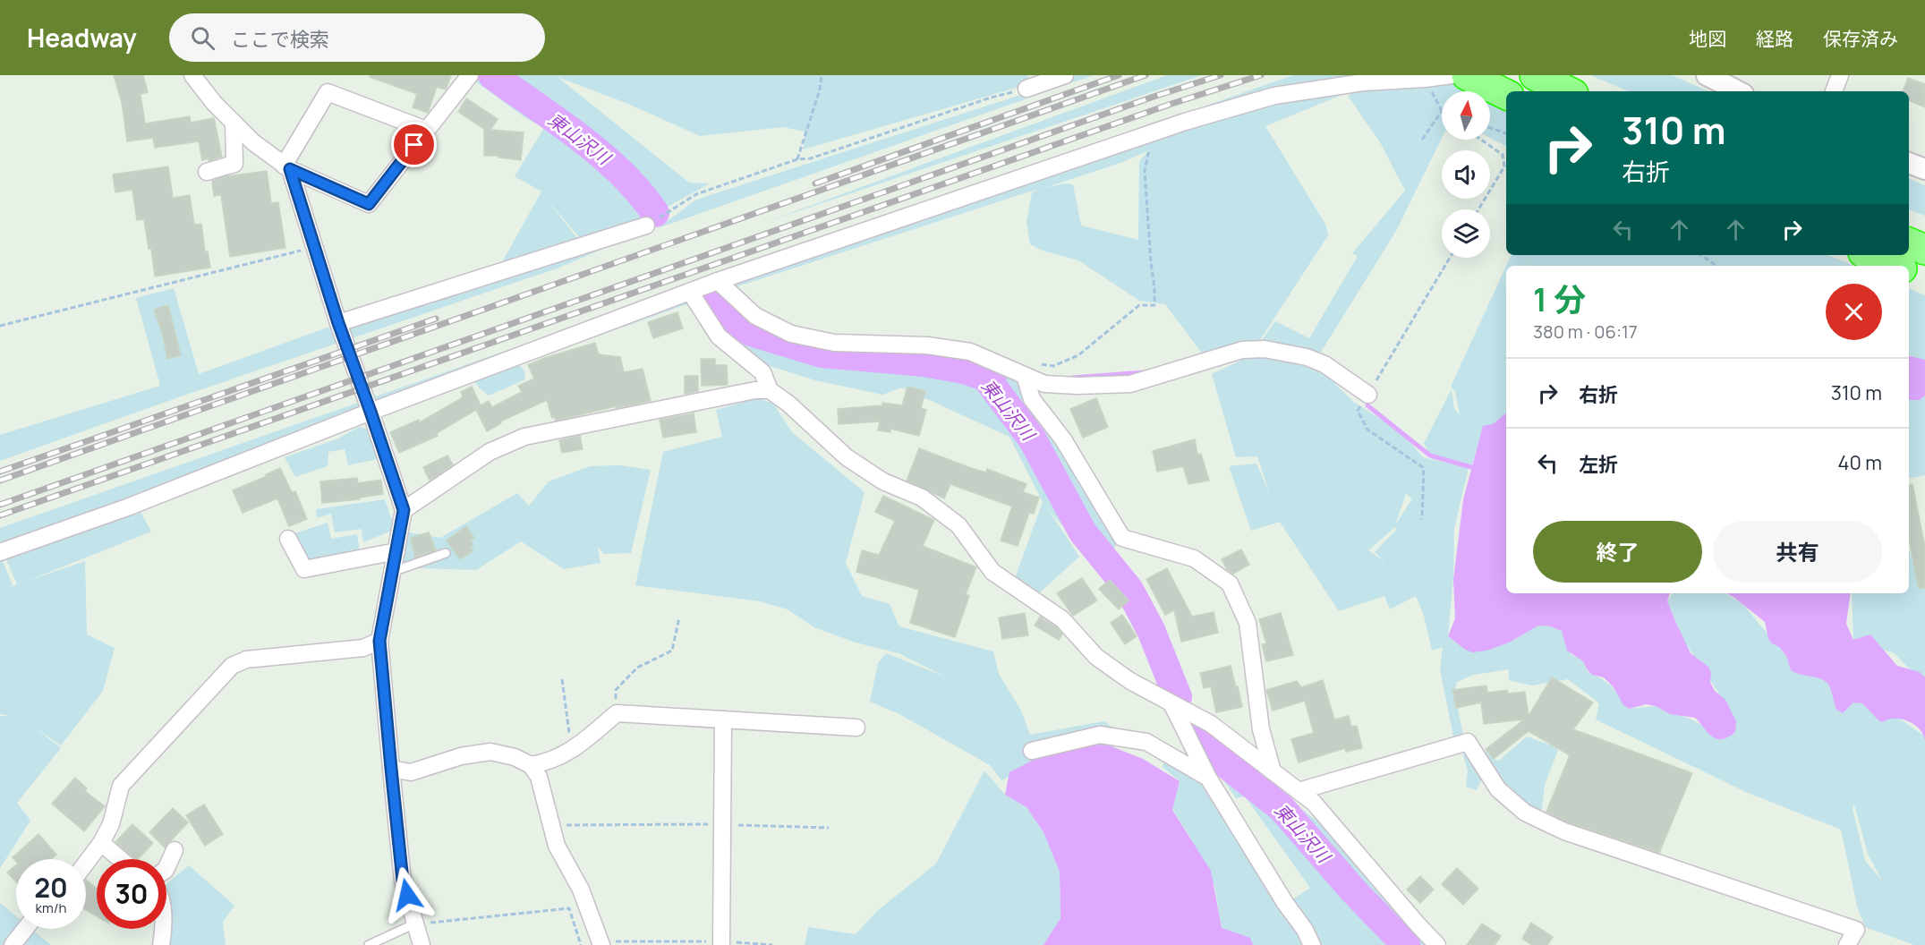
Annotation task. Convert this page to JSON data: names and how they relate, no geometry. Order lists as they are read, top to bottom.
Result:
{
  "water": ["東山沢川"],
  "north": "top",
  "page": {
    "header": "Headway",
    "search": "ここで検索",
    "nav": ["地図", "経路", "保存済み"],
    "turn": ["310 m", "右折"],
    "heading": ["1 分", "380 m · 06:17"],
    "list": [
      {
        "name": "右折",
        "value": "310 m"
      },
      {
        "name": "左折",
        "value": "40 m"
      }
    ],
    "buttons": ["終了", "共有"],
    "speed": "20 km/h",
    "limit": "30"
  }
}
